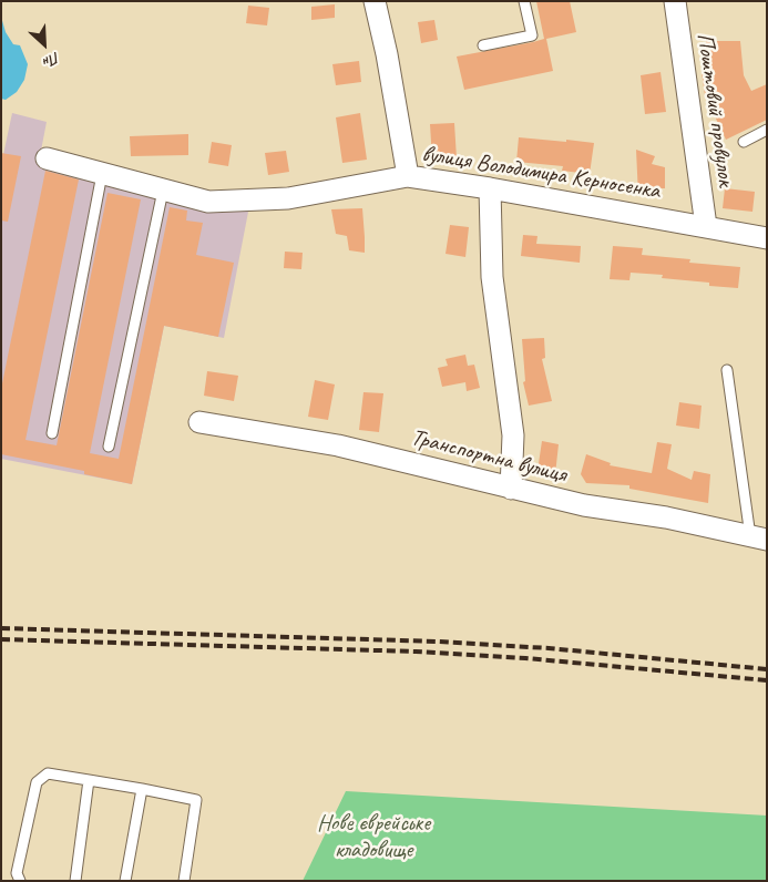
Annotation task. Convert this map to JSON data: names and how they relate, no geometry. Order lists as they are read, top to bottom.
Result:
{
  "streets": {
    "street": ["Поштовий провулок", "вулиця Володимира Керносенка", "Транспортна вулиця"]
  },
  "crossings": [
    ["Поштовий провулок", "вулиця Володимира Керносенка"]
  ],
  "parks": ["Нове єврейське кладовище"],
  "north": "bottom right"
}
